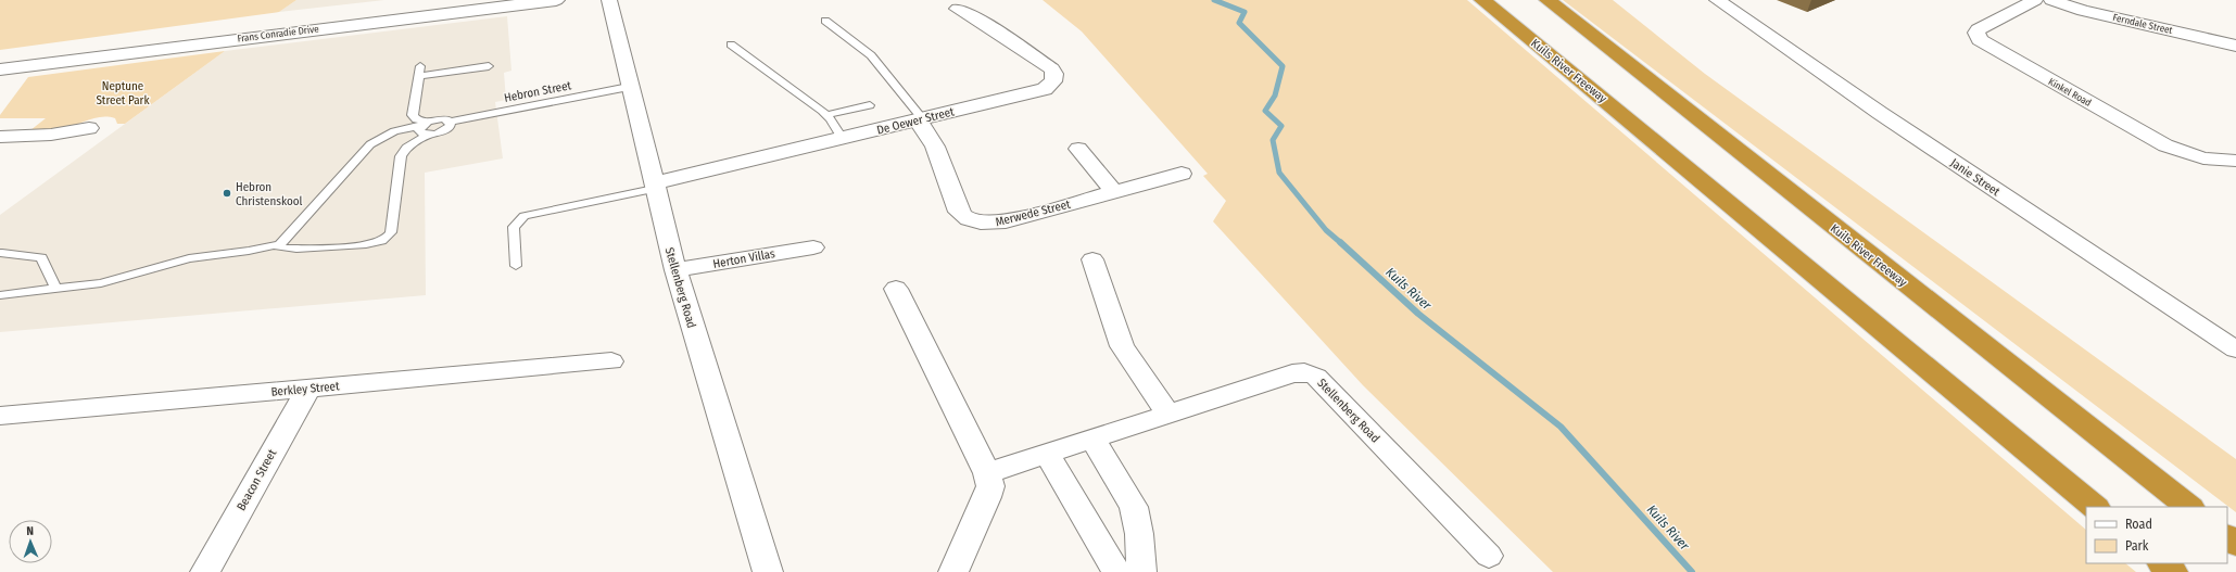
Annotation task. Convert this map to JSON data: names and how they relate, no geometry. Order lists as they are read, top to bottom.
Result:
{
  "streets": {
    "highway": ["Kuils River Freeway"],
    "street": [
      "Ferndale Street",
      "Frans Conradie Drive",
      "Kinkel Road",
      "De Oewer Street",
      "Janie Street",
      "Merwede Street",
      "Herton Villas",
      "Stellenberg Road",
      "Berkley Street",
      "Beacon Street"
    ],
    "lane": ["Hebron Street"]
  },
  "crossings": [
    ["Hebron Street", "Stellenberg Road"],
    ["De Oewer Street", "Merwede Street"],
    ["De Oewer Street", "Stellenberg Road"],
    ["Herton Villas", "Stellenberg Road"],
    ["Berkley Street", "Beacon Street"]
  ],
  "water": ["Kuils River"],
  "parks": ["Neptune Street Park"],
  "places": ["Hebron Christenskool"],
  "legend": ["Road", "Park"],
  "north": "top"
}
